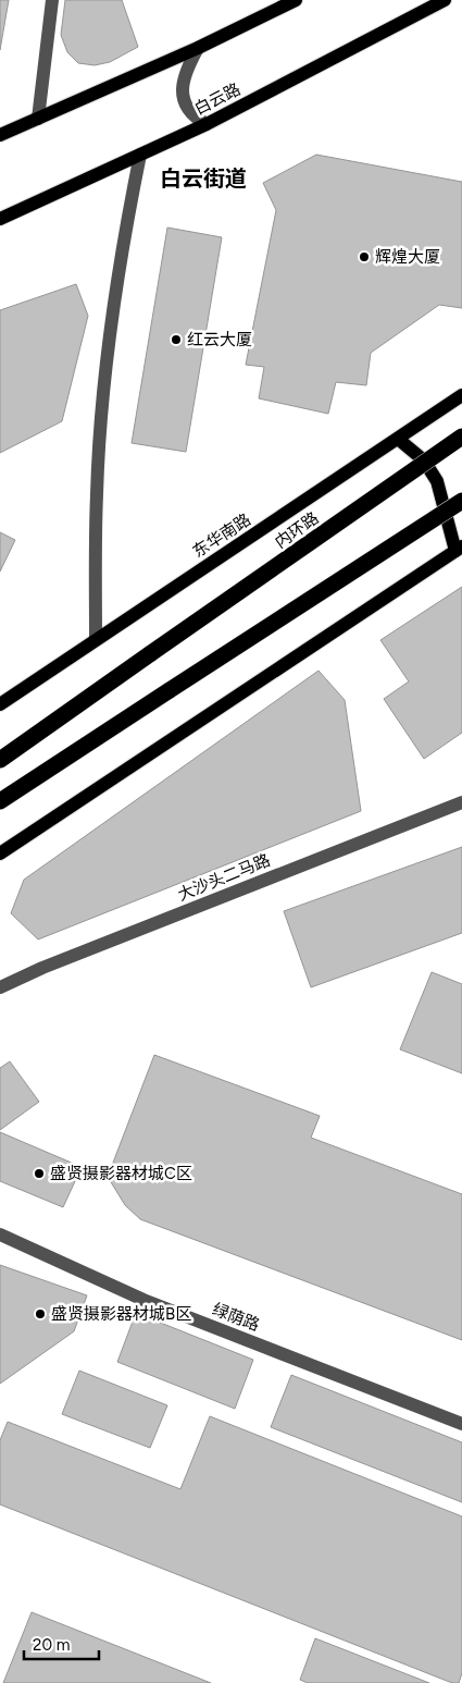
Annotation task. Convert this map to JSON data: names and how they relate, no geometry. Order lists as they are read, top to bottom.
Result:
{
  "streets": {
    "highway": ["内环路"],
    "main road": ["白云路", "东华南路"],
    "street": ["大沙头二马路", "绿荫路"]
  },
  "districts": ["白云街道"],
  "places": [
    "辉煌大厦",
    "红云大厦",
    "盛贤摄影器材城C区",
    "盛贤摄影器材城B区"
  ],
  "scale_bar": "20 m"
}
